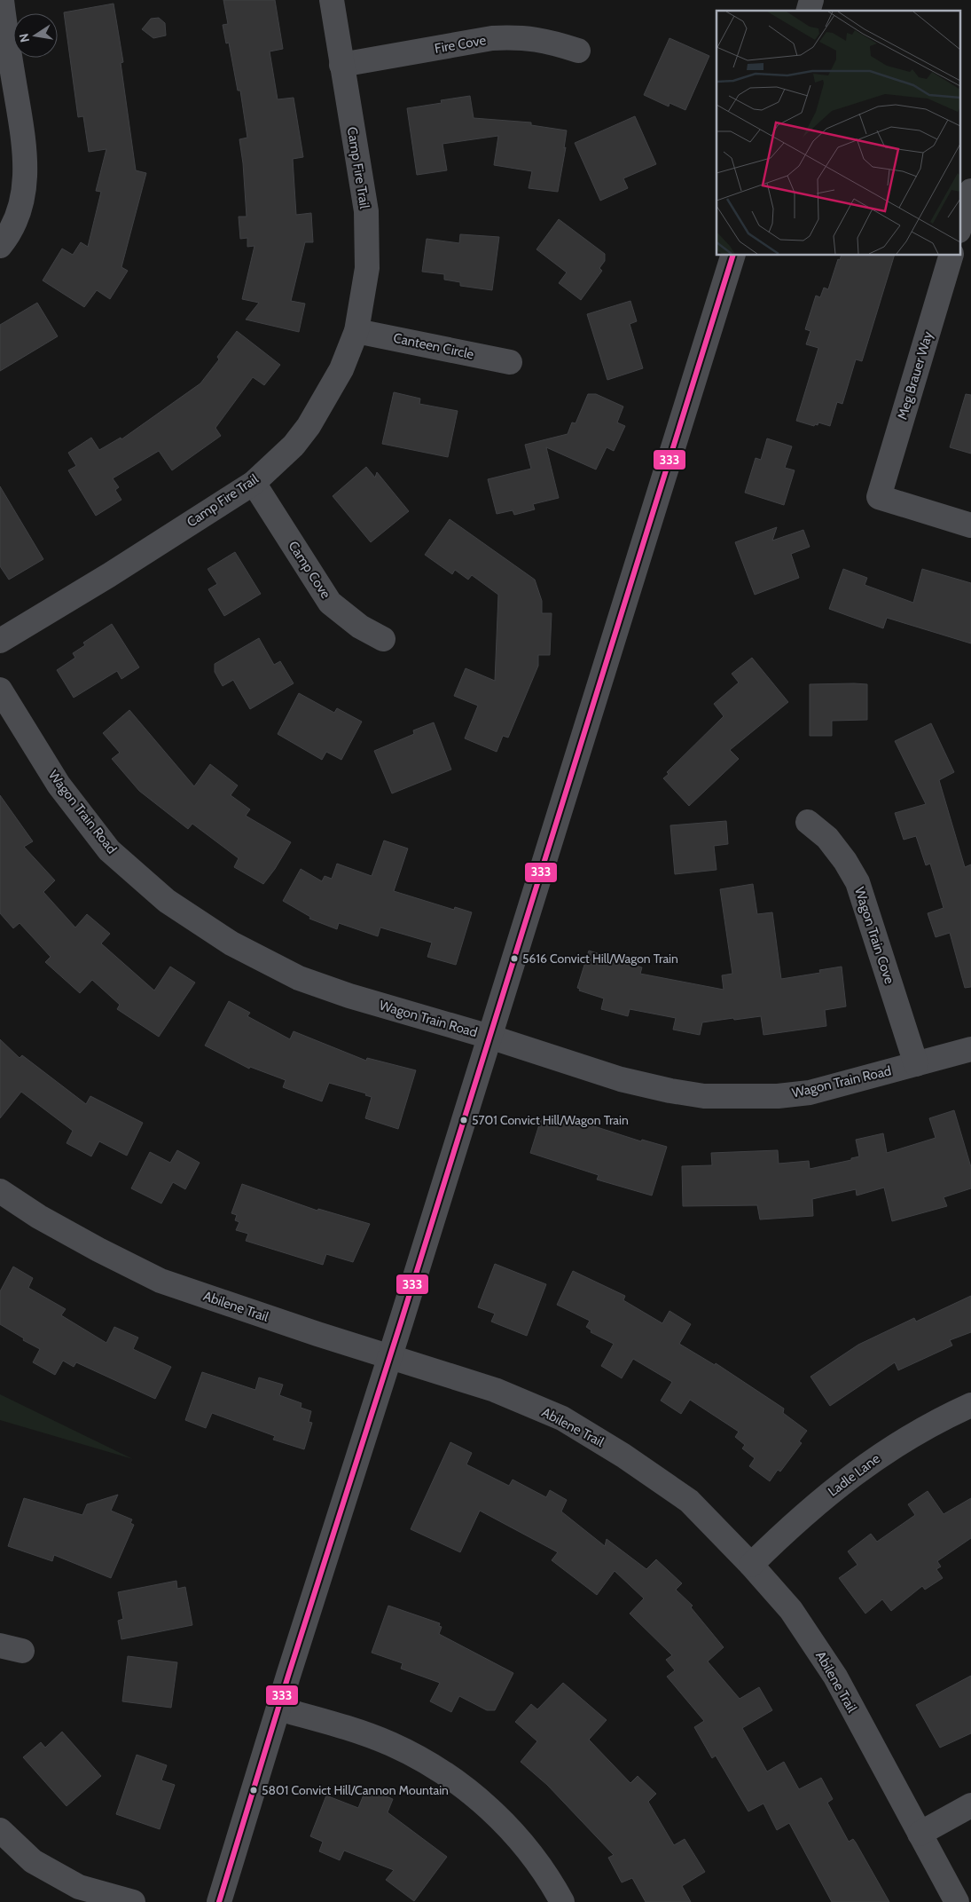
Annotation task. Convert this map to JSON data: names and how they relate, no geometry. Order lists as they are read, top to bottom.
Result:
{
  "streets": {
    "street": [
      "Fire Cove",
      "Camp Fire Trail",
      "Canteen Circle",
      "Meg Brauer Way",
      "Camp Cove",
      "Wagon Train Road",
      "Wagon Train Cove",
      "Abilene Trail",
      "Ladle Lane"
    ]
  },
  "crossings": [
    ["Fire Cove", "Camp Fire Trail"],
    ["Camp Fire Trail", "Canteen Circle"],
    ["Camp Fire Trail", "Camp Cove"],
    ["Wagon Train Road", "Wagon Train Cove"],
    ["Abilene Trail", "Ladle Lane"]
  ],
  "places": ["5616 Convict Hill/Wagon Train", "5701 Convict Hill/Wagon Train", "5801 Convict Hill/Cannon Mountain"],
  "lines": ["transit line 333"],
  "north": "left"
}
